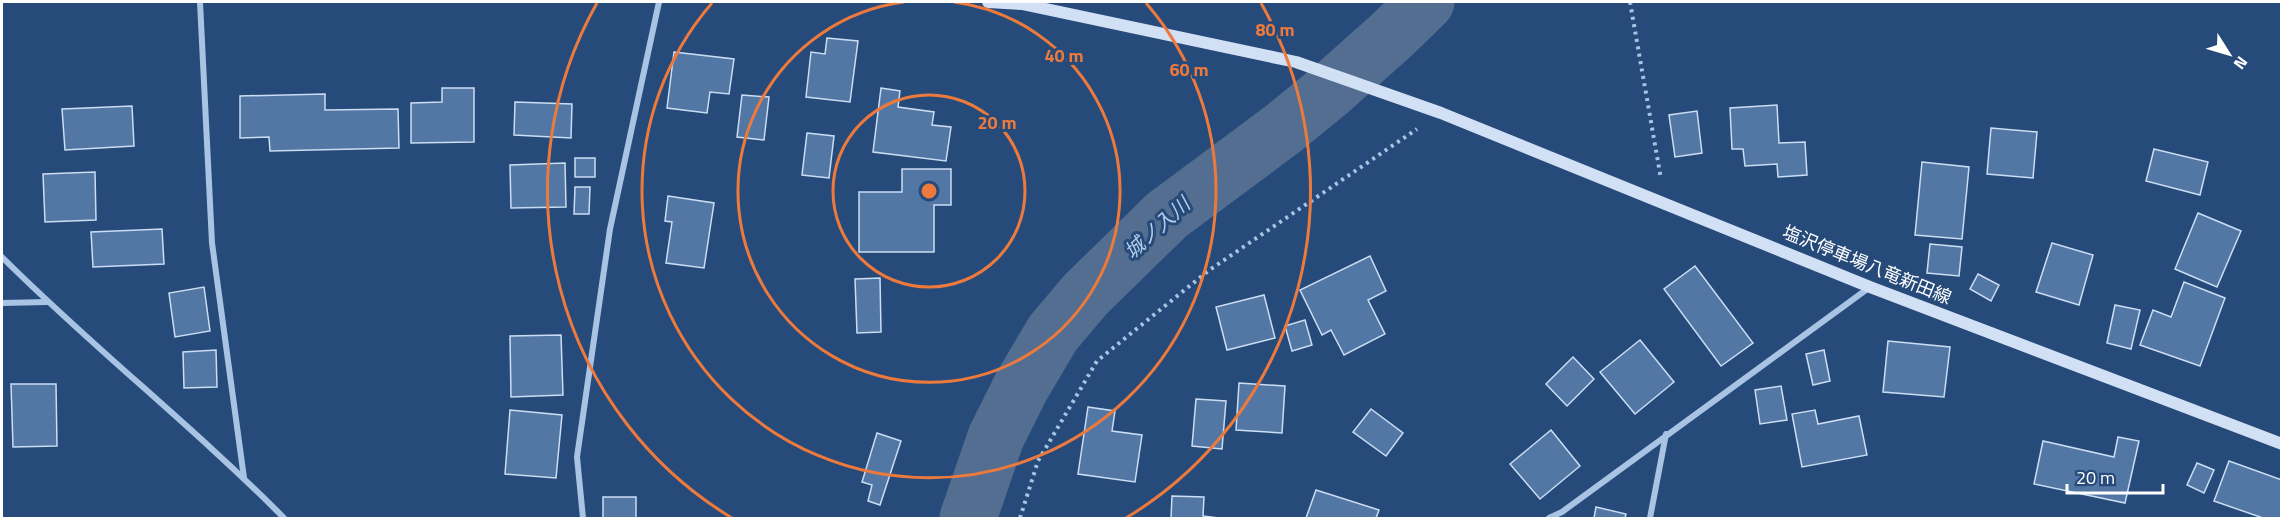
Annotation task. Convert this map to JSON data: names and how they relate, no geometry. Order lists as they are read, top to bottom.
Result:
{
  "streets": {
    "main road": ["塩沢停車場八竜新田線"]
  },
  "water": ["城ノ入川"],
  "scale_bar": "20 m",
  "north": "bottom right",
  "rings": [
    "80 m",
    "40 m",
    "60 m",
    "20 m"
  ]
}
